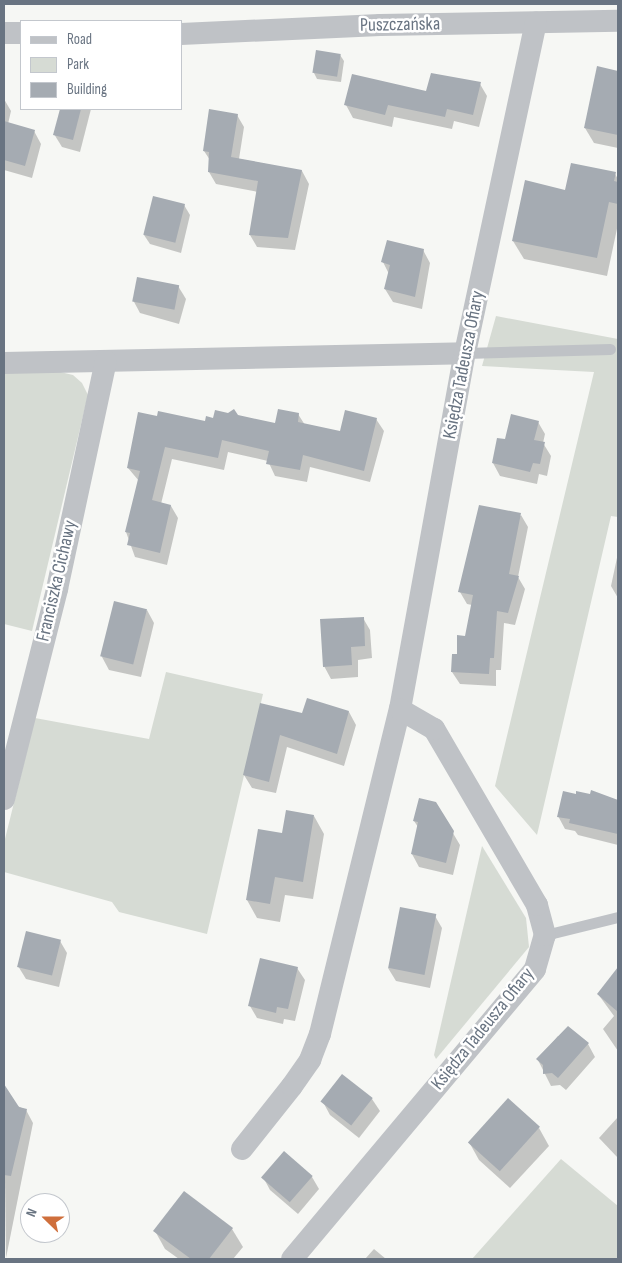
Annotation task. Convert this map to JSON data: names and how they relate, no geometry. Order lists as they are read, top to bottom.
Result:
{
  "streets": {
    "street": ["Puszczańska", "Księdza Tadeusza Ofiary", "Franciszka Cichawy"]
  },
  "crossings": [
    ["Puszczańska", "Księdza Tadeusza Ofiary"]
  ],
  "legend": ["Road", "Park", "Building"],
  "north": "left"
}
